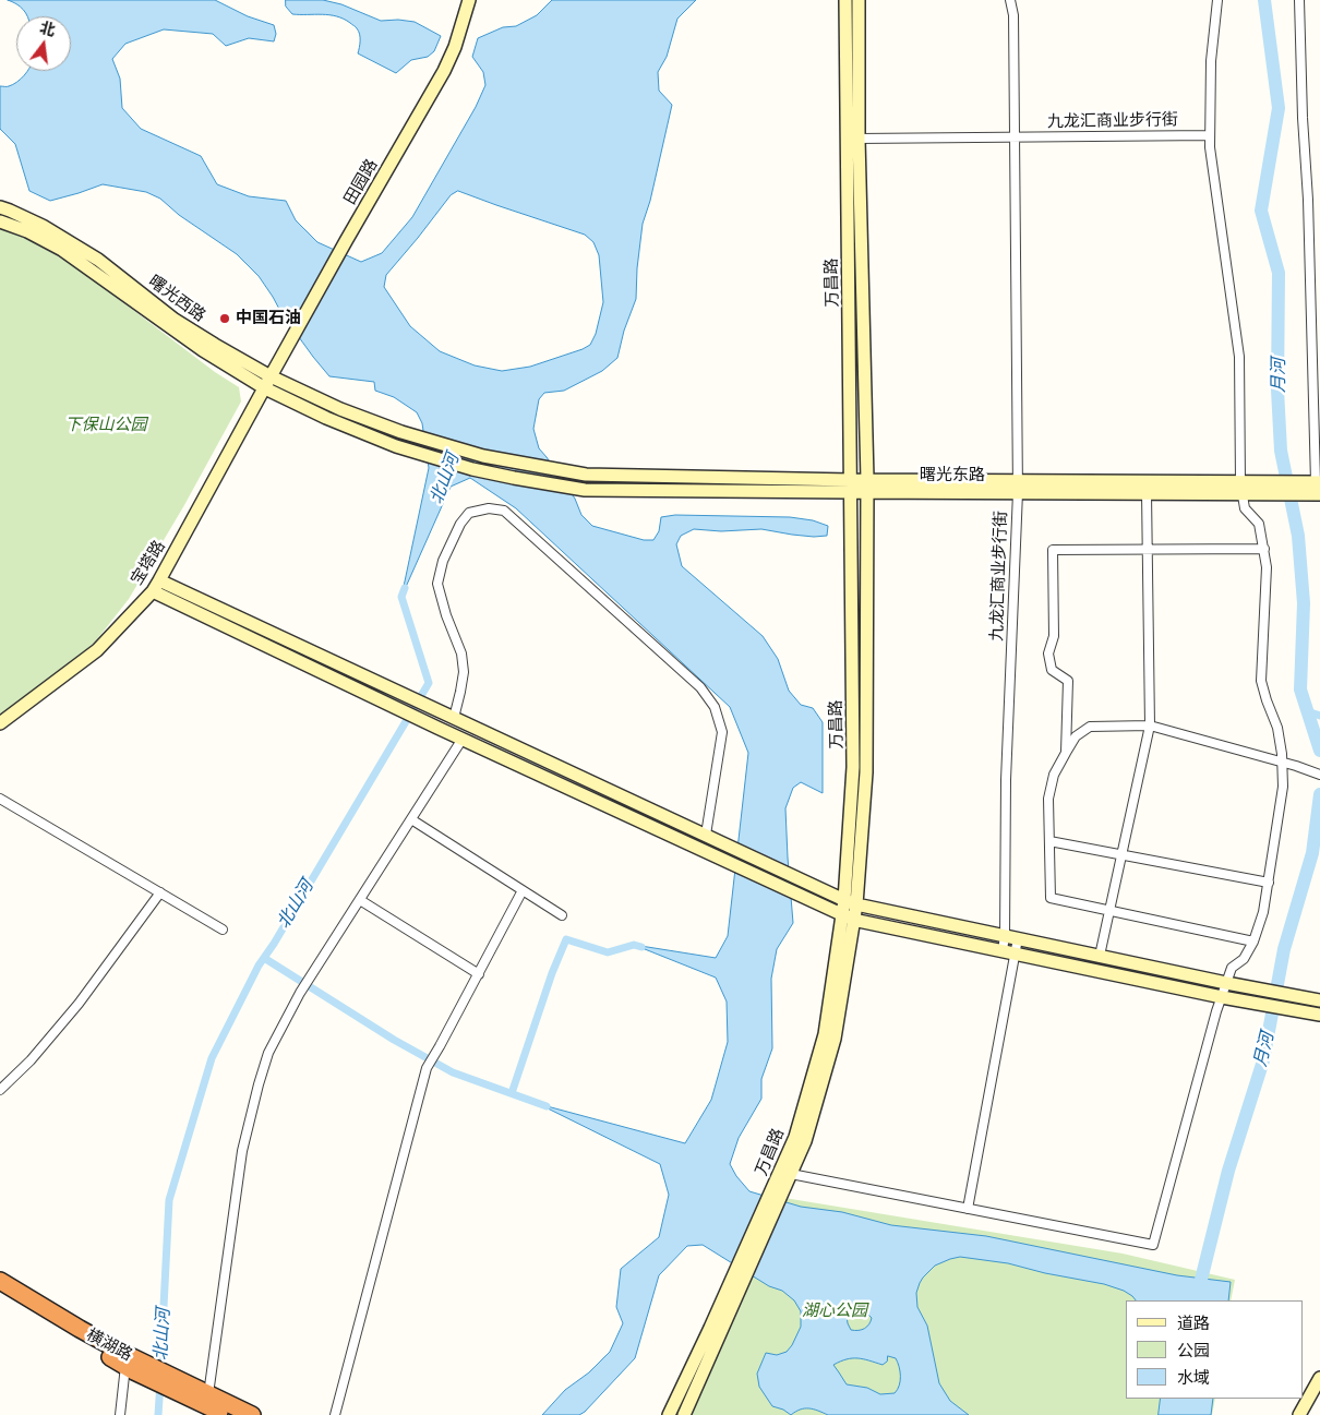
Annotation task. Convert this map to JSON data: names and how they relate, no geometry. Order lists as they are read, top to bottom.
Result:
{
  "streets": {
    "highway": ["横湖路"],
    "main road": [
      "田园路",
      "万昌路",
      "曙光西路",
      "曙光东路",
      "宝塔路"
    ],
    "street": ["九龙汇商业步行街"]
  },
  "crossings": [
    ["九龙汇商业步行街", "万昌路"],
    ["九龙汇商业步行街", "曙光东路"],
    ["田园路", "曙光西路"],
    ["田园路", "宝塔路"],
    ["万昌路", "曙光东路"],
    ["曙光西路", "曙光东路"],
    ["曙光西路", "宝塔路"]
  ],
  "water": ["月河", "北山河"],
  "parks": ["下保山公园", "湖心公园"],
  "places": ["中国石油"],
  "legend": ["道路", "公园", "水域"],
  "north": "top"
}
